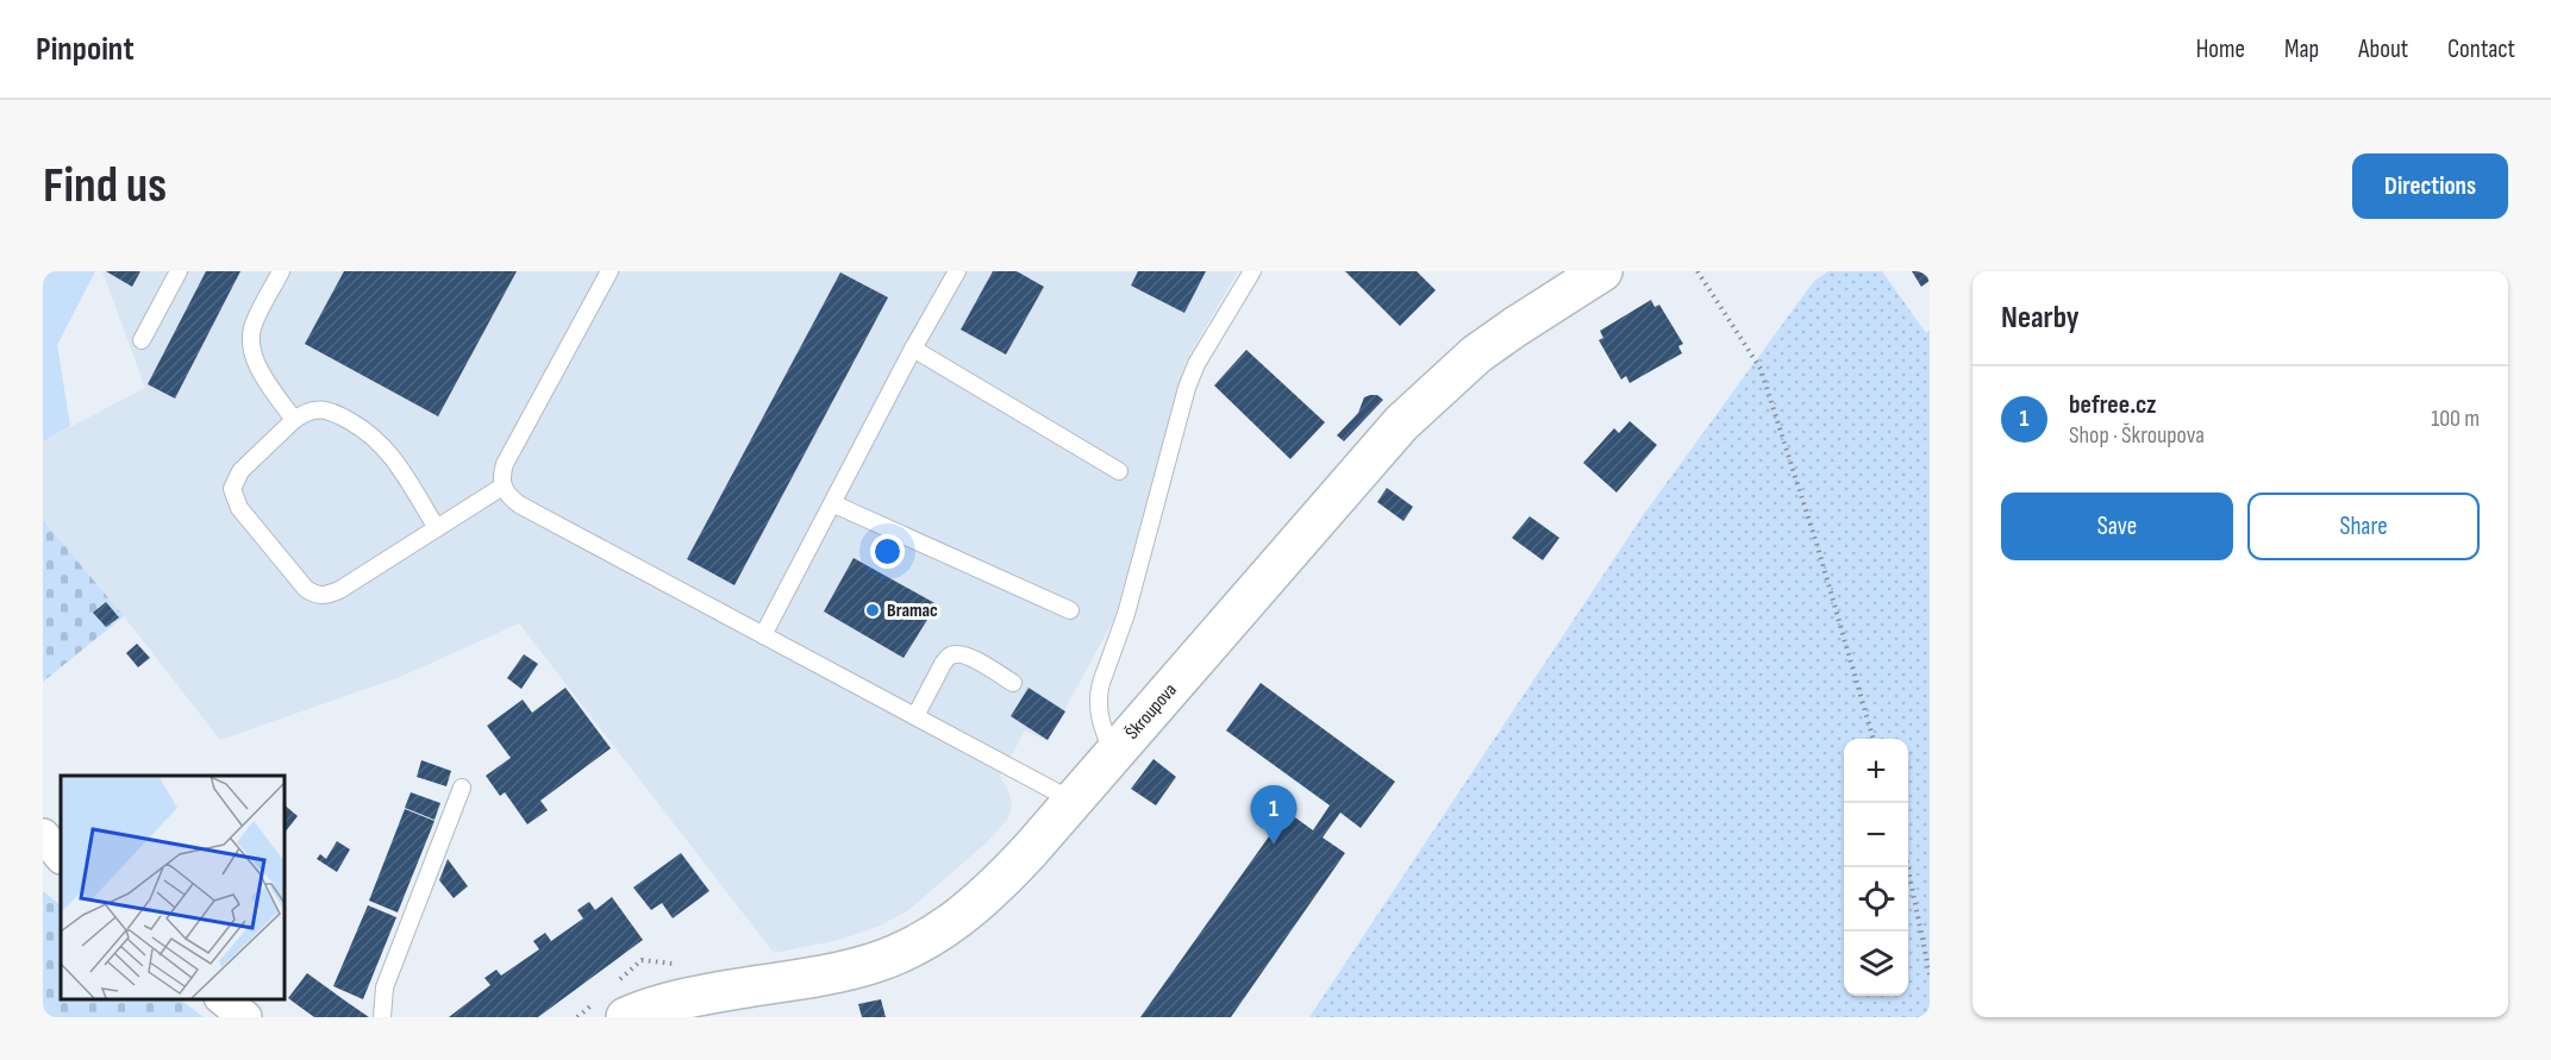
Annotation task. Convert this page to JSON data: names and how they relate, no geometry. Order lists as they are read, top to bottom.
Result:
{
  "streets": {
    "street": ["Škroupova"]
  },
  "places": ["Bramac"],
  "page": {
    "header": "Pinpoint",
    "nav": [
      "Home",
      "Map",
      "About",
      "Contact"
    ],
    "buttons": [
      "Directions",
      ["Save", "Share"]
    ],
    "title": "Find us",
    "heading": "Nearby",
    "list": [
      {
        "mark": "1",
        "name": "befree.cz",
        "note": "Shop · Škroupova",
        "value": "100 m"
      }
    ],
    "map_buttons": ["+", "−"],
    "pins": "1"
  }
}
